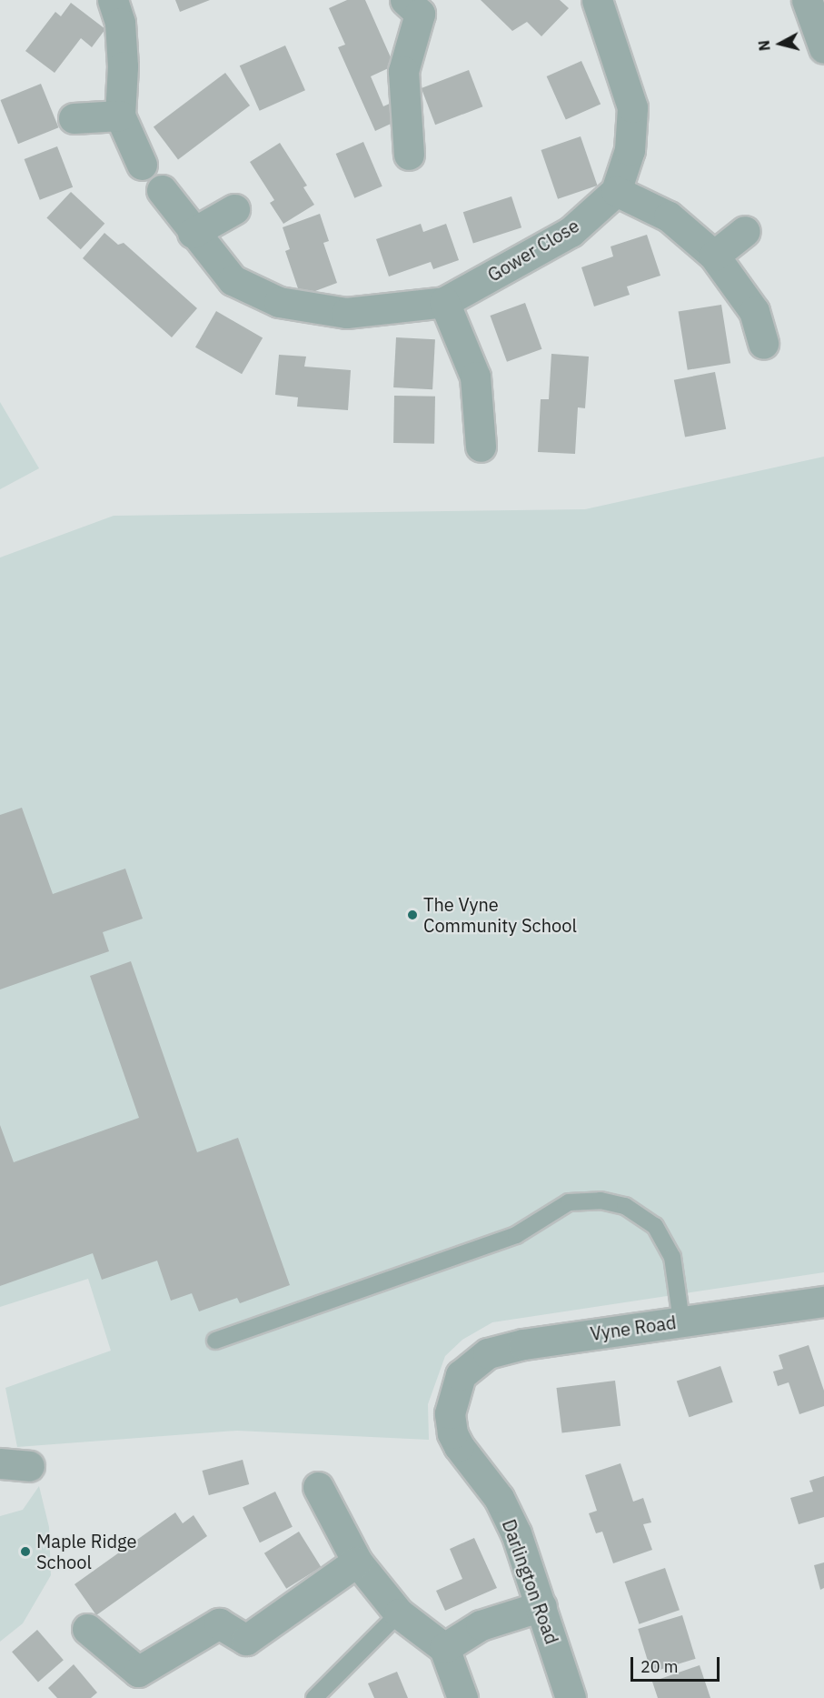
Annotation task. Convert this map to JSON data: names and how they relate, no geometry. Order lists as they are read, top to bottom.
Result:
{
  "streets": {
    "street": ["Gower Close", "Vyne Road", "Darlington Road"]
  },
  "crossings": [
    ["Vyne Road", "Darlington Road"]
  ],
  "places": ["The Vyne Community School", "Maple Ridge School"],
  "scale_bar": "20 m",
  "north": "left"
}
